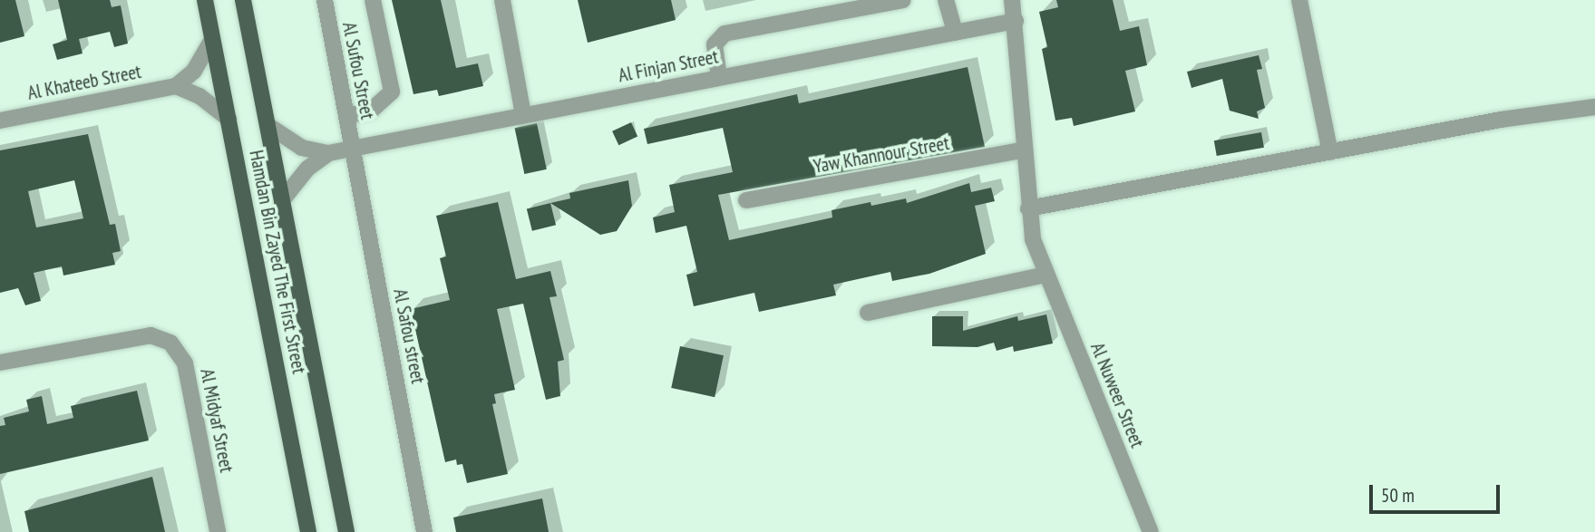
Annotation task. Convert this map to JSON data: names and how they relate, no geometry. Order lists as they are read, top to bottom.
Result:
{
  "streets": {
    "main road": ["Hamdan Bin Zayed The First Street"],
    "street": [
      "Al Finjan Street",
      "Al Sufou Street",
      "Al Khateeb Street",
      "Yaw Khannour Street",
      "Al Safou street",
      "Al Nuweer Street",
      "Al Midyaf Street"
    ]
  },
  "crossings": [
    ["Al Finjan Street", "Al Sufou Street"],
    ["Al Finjan Street", "Hamdan Bin Zayed The First Street"],
    ["Al Finjan Street", "Al Safou street"],
    ["Al Finjan Street", "Al Nuweer Street"],
    ["Al Sufou Street", "Al Safou street"],
    ["Yaw Khannour Street", "Al Nuweer Street"]
  ],
  "scale_bar": "50 m"
}
